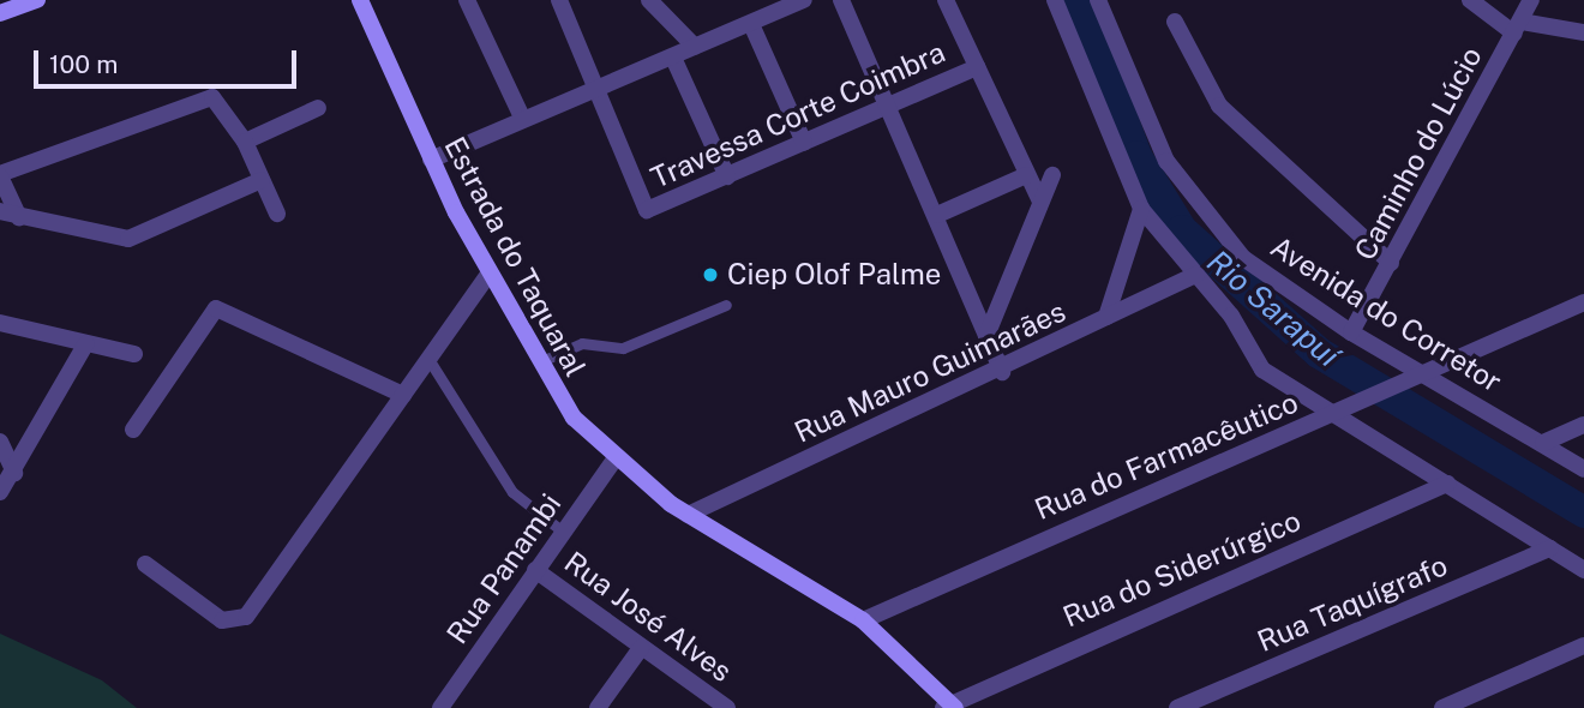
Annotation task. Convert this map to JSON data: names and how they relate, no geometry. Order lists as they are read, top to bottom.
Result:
{
  "streets": {
    "street": [
      "Travessa Corte Coimbra",
      "Caminho do Lúcio",
      "Estrada do Taquaral",
      "Avenida do Corretor",
      "Rua Mauro Guimarães",
      "Rua do Farmacêutico",
      "Rua Panambi",
      "Rua do Siderúrgico",
      "Rua Taquígrafo",
      "Rua José Alves"
    ]
  },
  "crossings": [
    ["Caminho do Lúcio", "Avenida do Corretor"],
    ["Estrada do Taquaral", "Rua Mauro Guimarães"],
    ["Estrada do Taquaral", "Rua do Farmacêutico"],
    ["Estrada do Taquaral", "Rua Panambi"],
    ["Estrada do Taquaral", "Rua do Siderúrgico"],
    ["Avenida do Corretor", "Rua do Farmacêutico"],
    ["Rua Panambi", "Rua José Alves"]
  ],
  "water": ["Rio Sarapuí"],
  "places": ["Ciep Olof Palme"],
  "scale_bar": "100 m"
}
